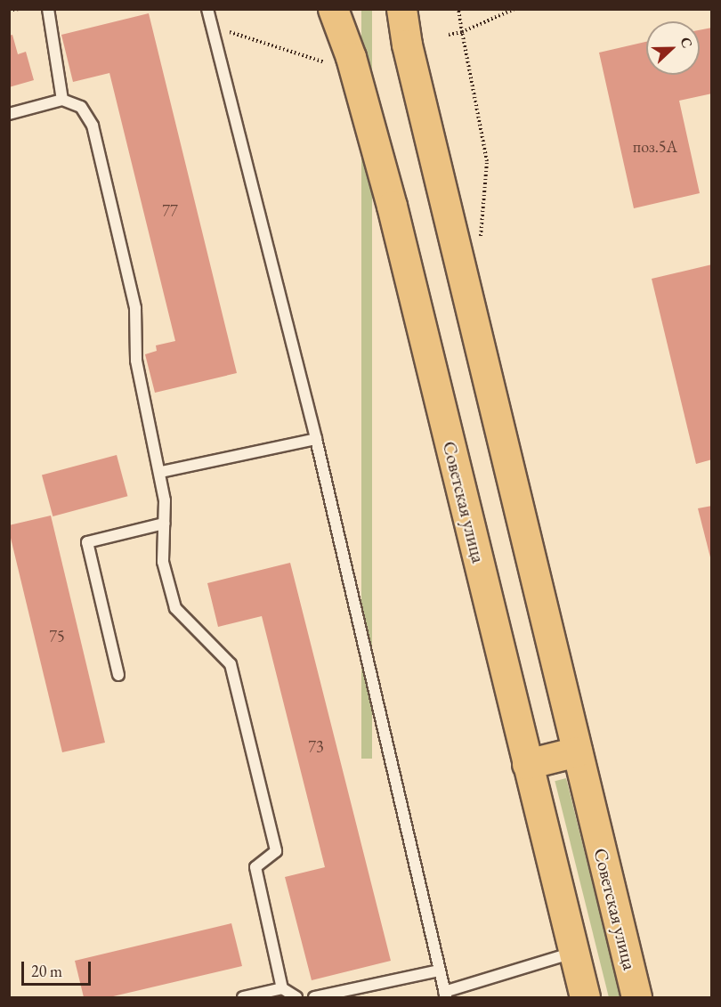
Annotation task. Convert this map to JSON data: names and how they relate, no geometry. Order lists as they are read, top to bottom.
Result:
{
  "streets": {
    "main road": ["Советская улица"]
  },
  "house_numbers": [
    "поз.5А",
    "77",
    "75",
    "73"
  ],
  "scale_bar": "20 m",
  "north": "right"
}
